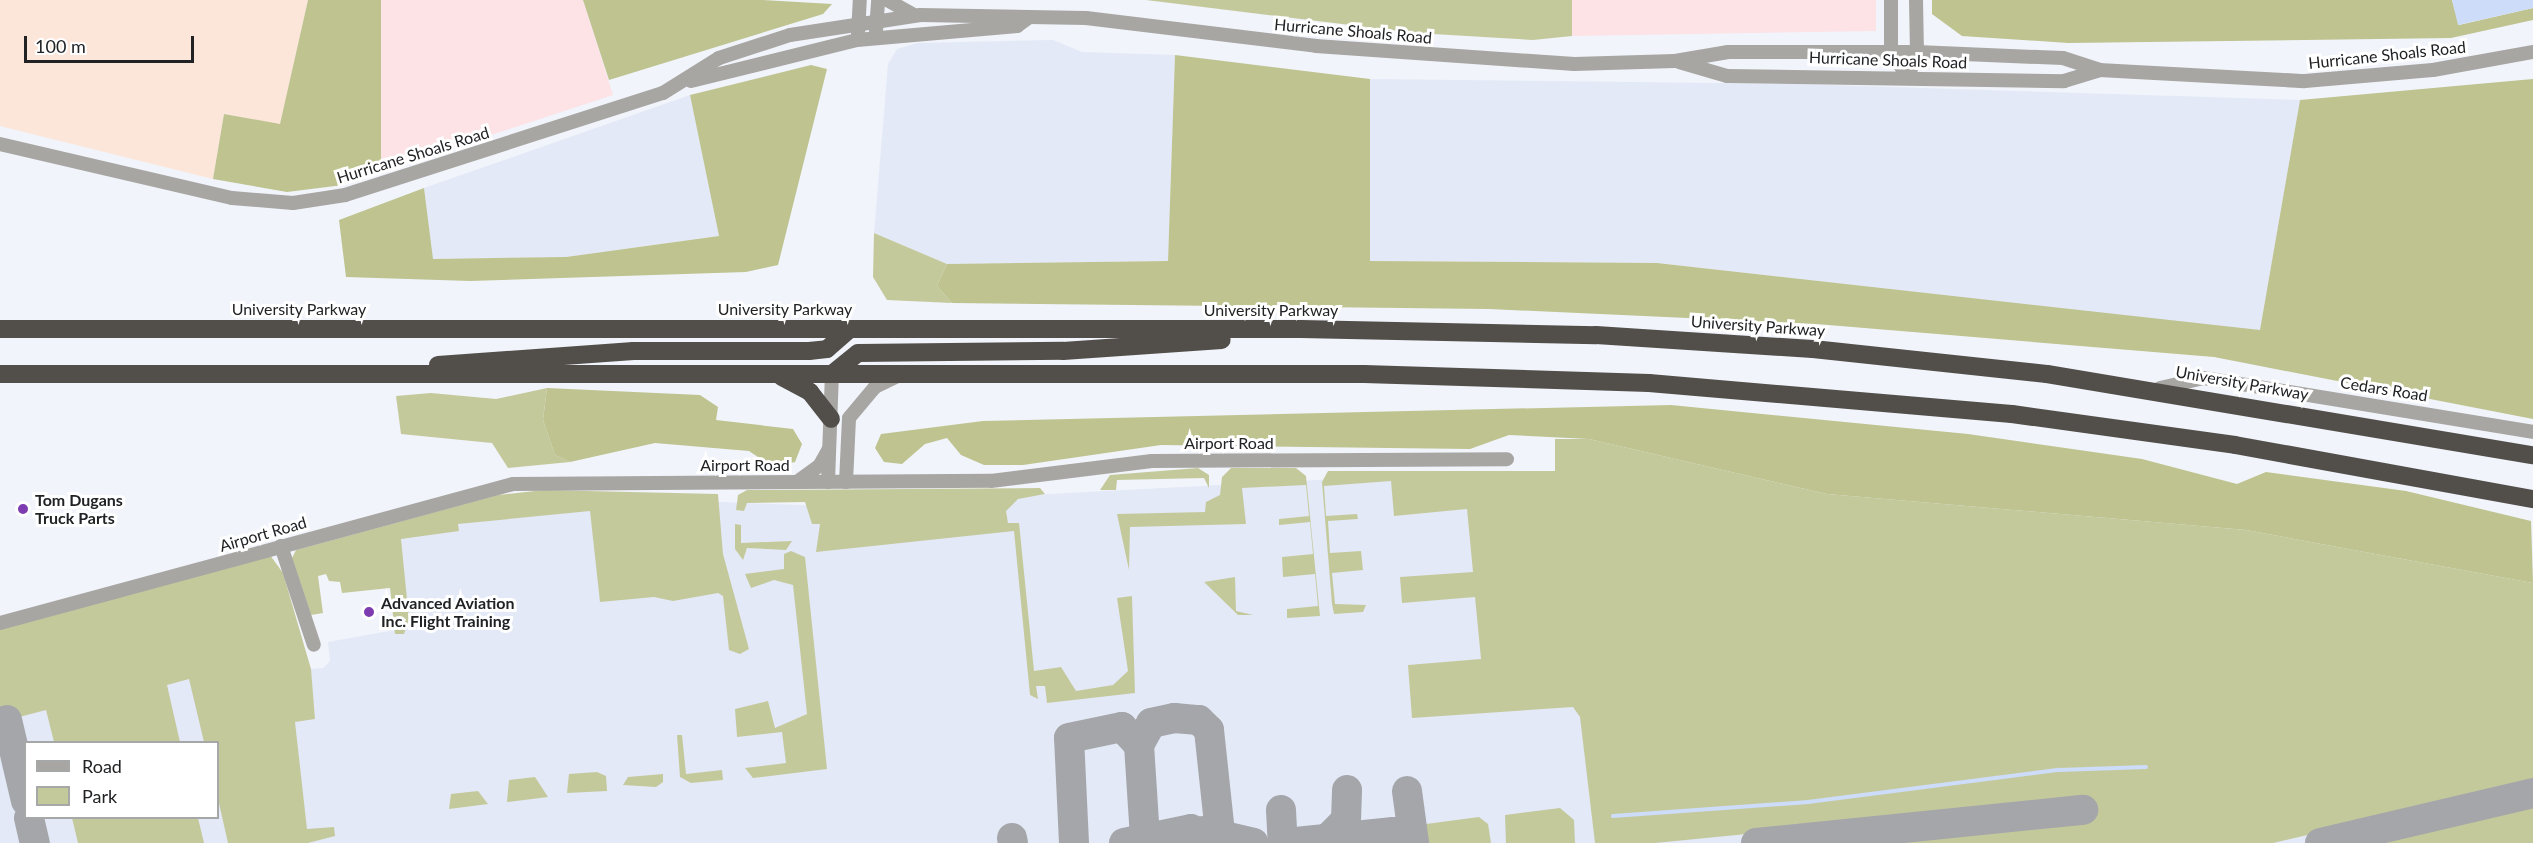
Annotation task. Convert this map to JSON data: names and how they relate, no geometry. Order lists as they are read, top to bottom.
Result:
{
  "streets": {
    "highway": ["University Parkway"],
    "street": ["Hurricane Shoals Road", "Cedars Road", "Airport Road"]
  },
  "crossings": [
    ["University Parkway", "Cedars Road"]
  ],
  "places": ["Tom Dugans Truck Parts", "Advanced Aviation Inc. Flight Training"],
  "legend": ["Road", "Park"],
  "scale_bar": "100 m"
}
